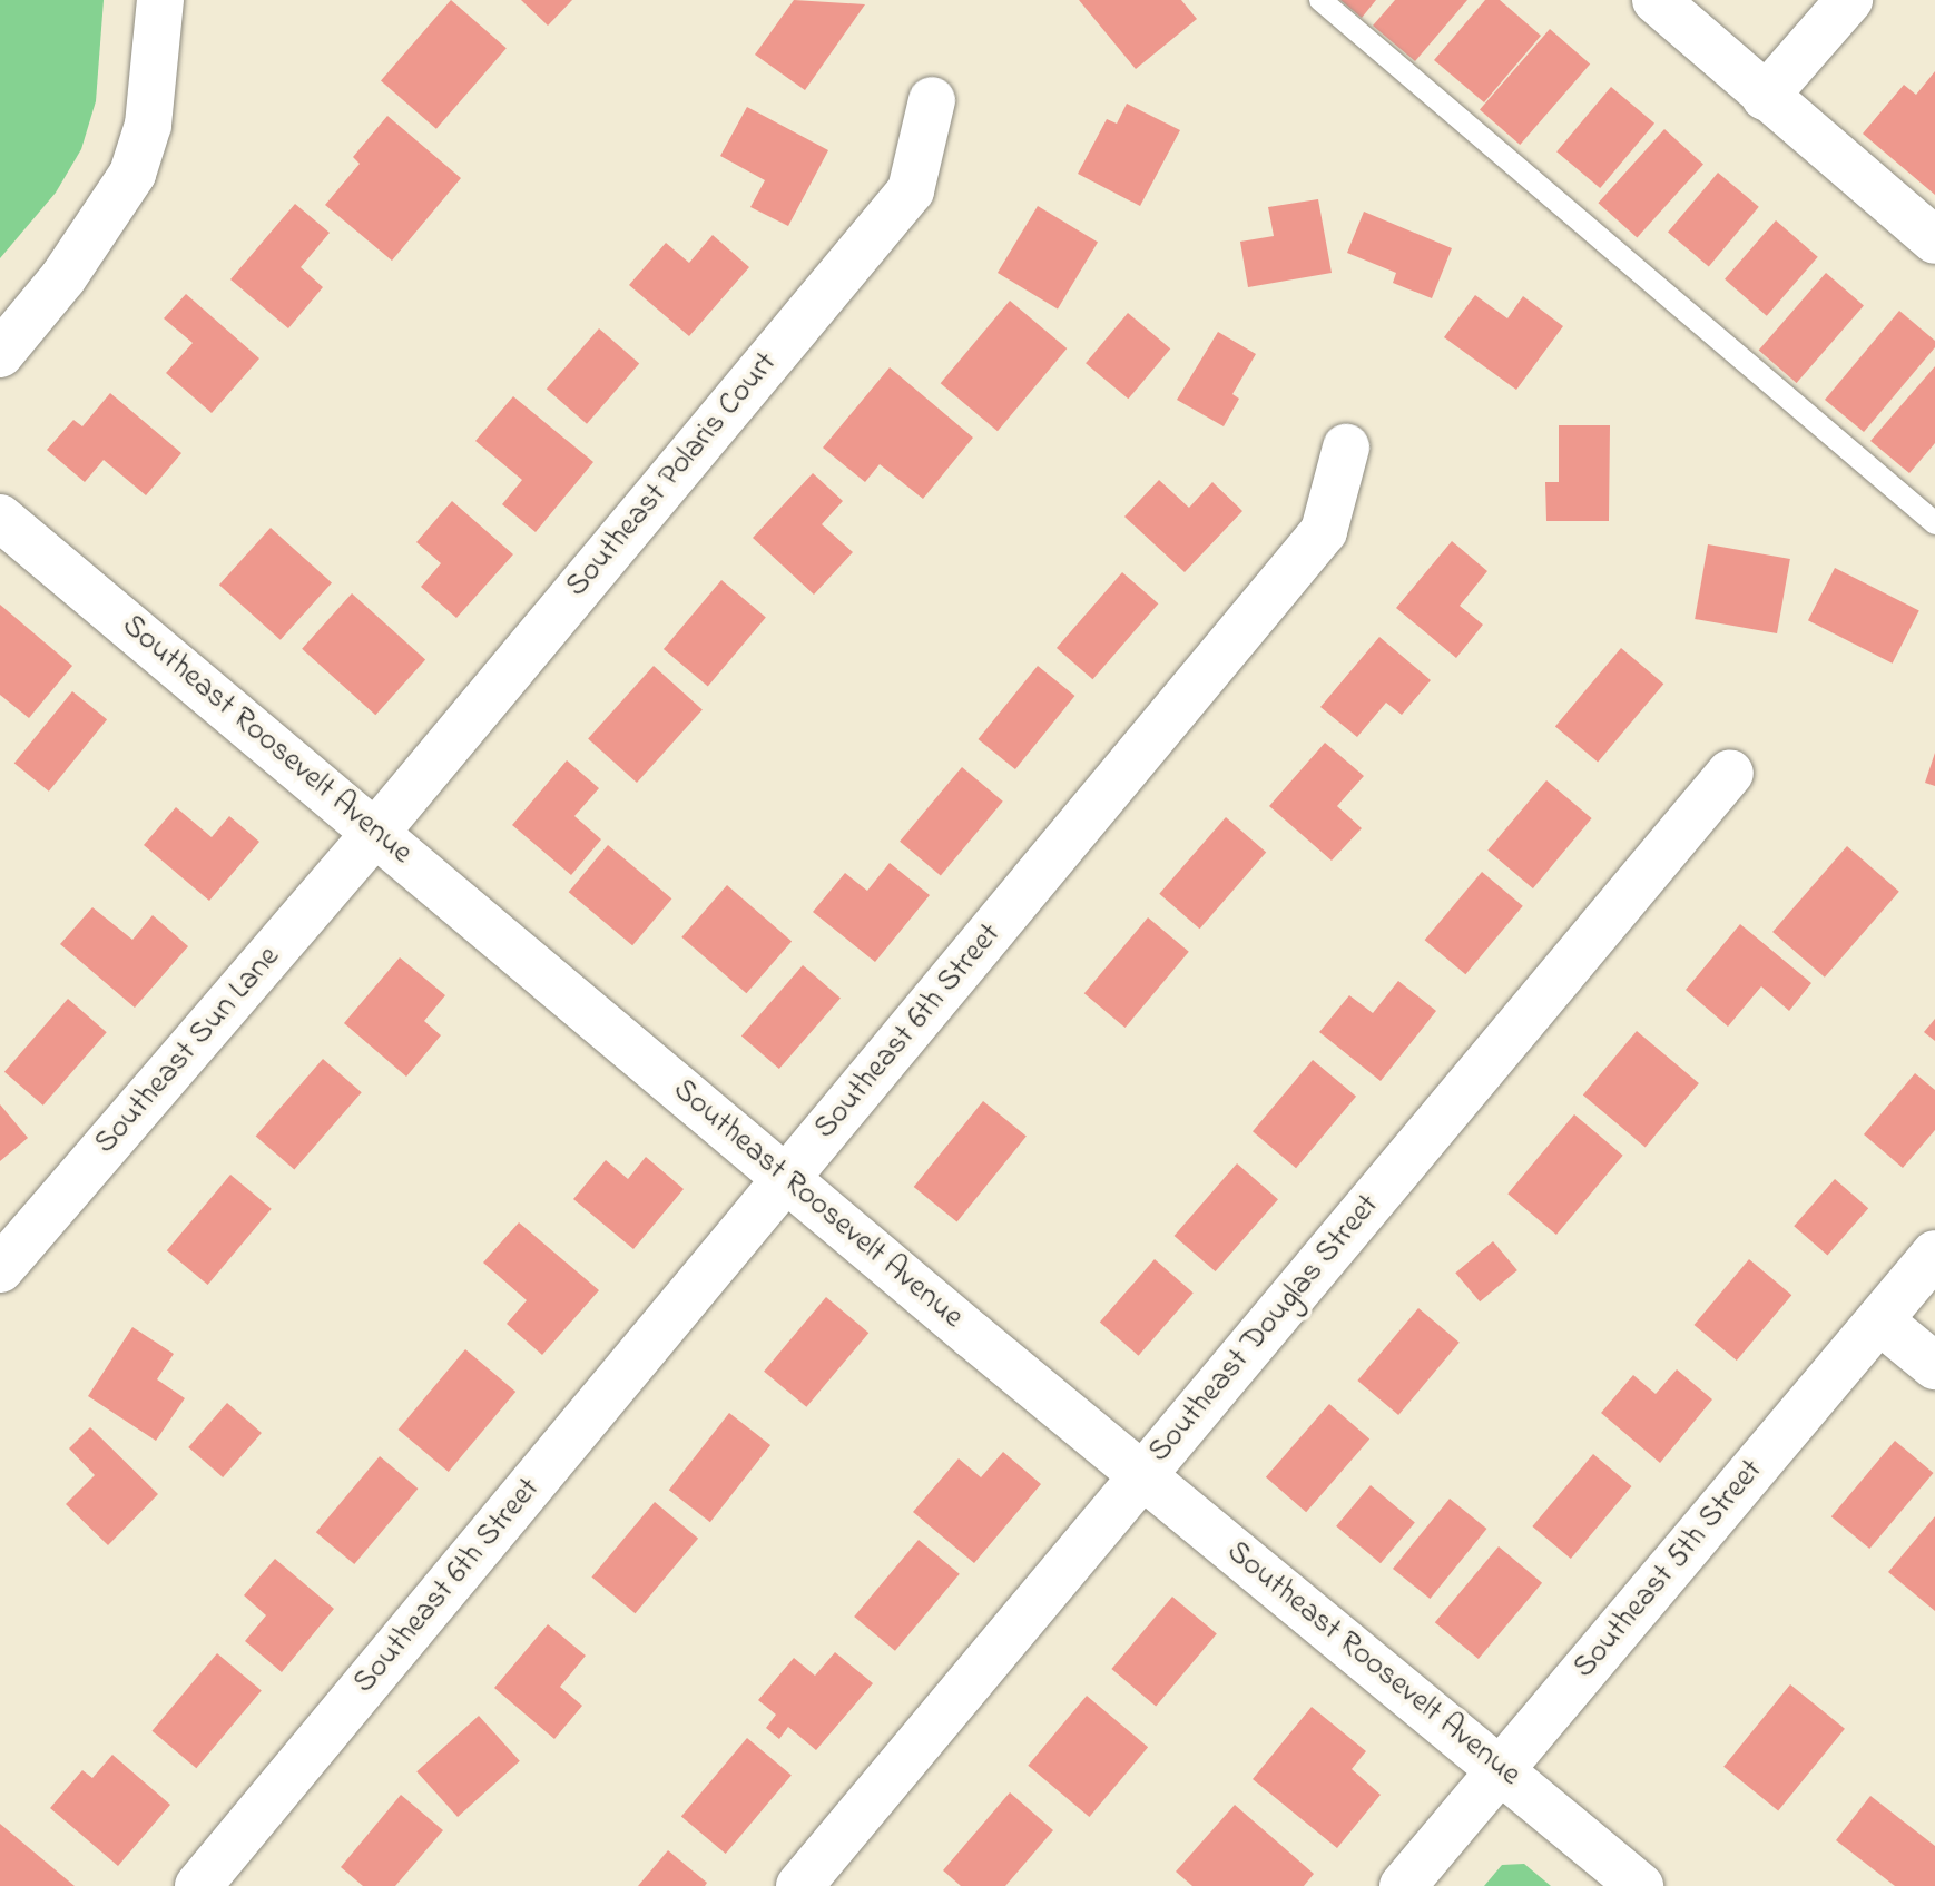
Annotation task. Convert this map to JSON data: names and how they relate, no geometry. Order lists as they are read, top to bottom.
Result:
{
  "streets": {
    "street": [
      "Southeast Polaris Court",
      "Southeast Roosevelt Avenue",
      "Southeast 6th Street",
      "Southeast Sun Lane",
      "Southeast Douglas Street",
      "Southeast 5th Street"
    ]
  },
  "crossings": [
    ["Southeast Polaris Court", "Southeast Roosevelt Avenue"],
    ["Southeast Polaris Court", "Southeast Sun Lane"],
    ["Southeast Roosevelt Avenue", "Southeast 6th Street"],
    ["Southeast Roosevelt Avenue", "Southeast Sun Lane"],
    ["Southeast Roosevelt Avenue", "Southeast Douglas Street"],
    ["Southeast Roosevelt Avenue", "Southeast 5th Street"]
  ]
}
